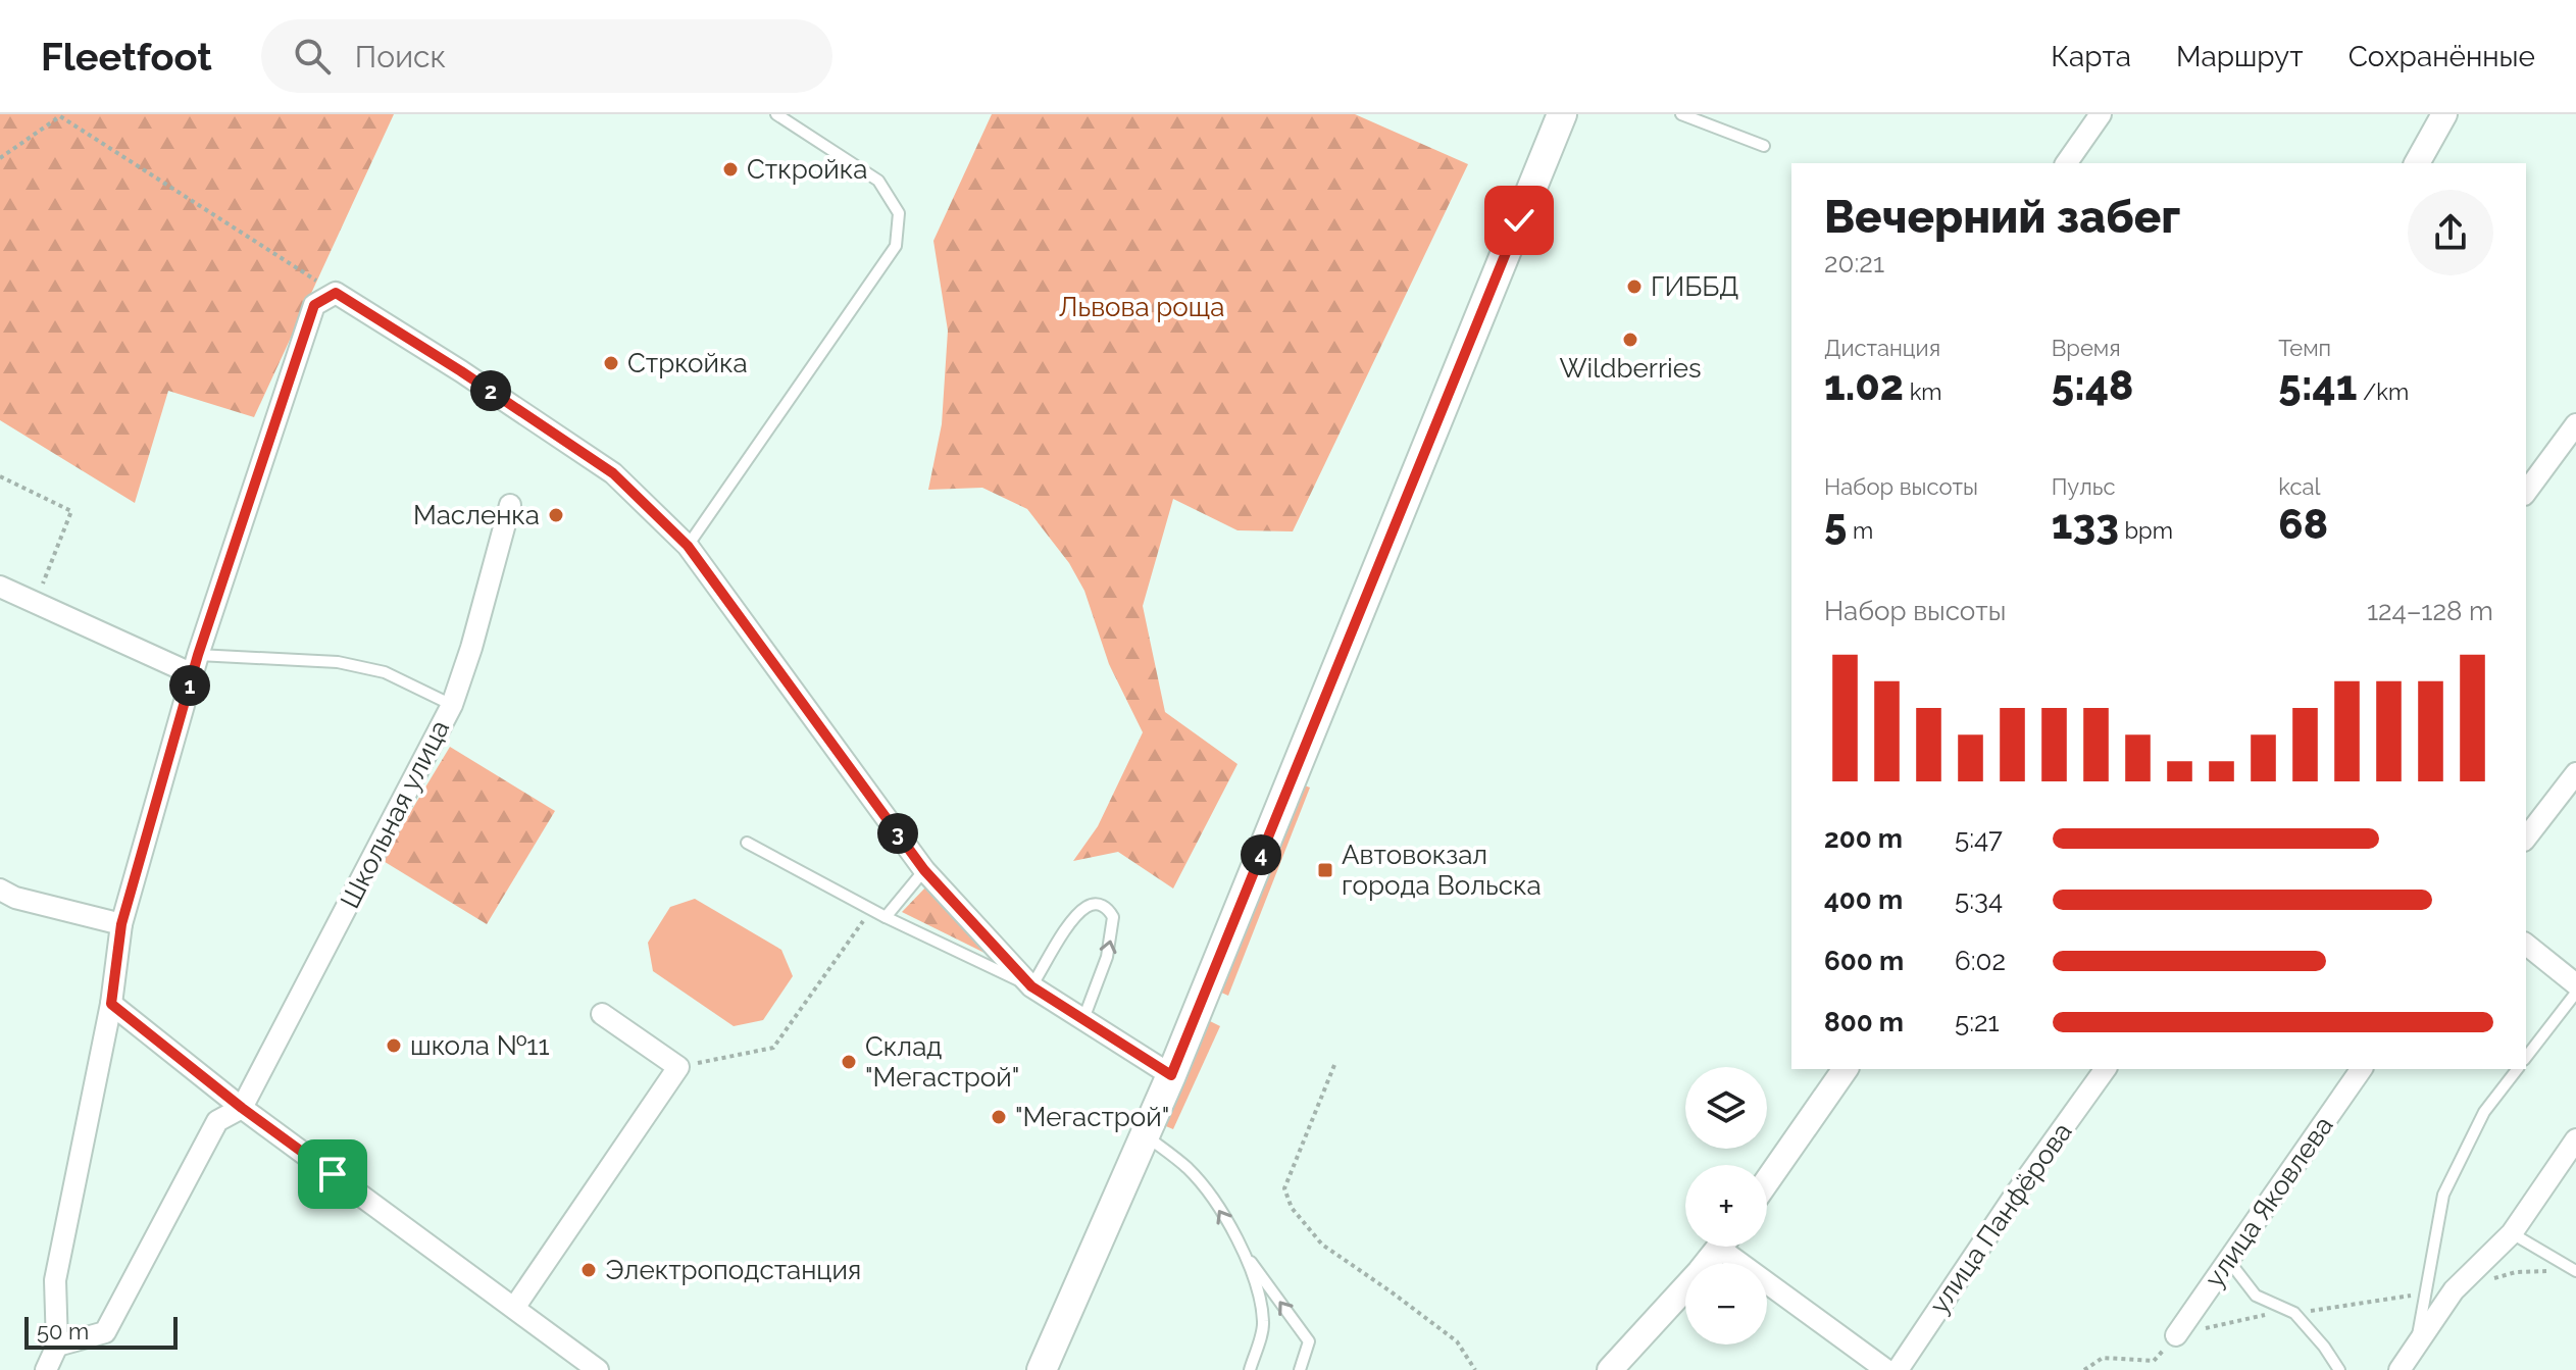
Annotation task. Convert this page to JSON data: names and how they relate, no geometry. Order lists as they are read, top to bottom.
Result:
{
  "streets": {
    "street": ["Школьная улица", "улица Яковлева", "улица Панфёрова"]
  },
  "parks": ["Львова роща"],
  "places": {
    "other": [
      "Сткройка",
      "ГИББД",
      "Wildberries",
      "Стркойка",
      "Масленка",
      "школа №11",
      "Склад \"Мегастрой\"",
      "\"Мегастрой\"",
      "Электроподстанция"
    ],
    "transit": ["Автовокзал города Вольска"]
  },
  "scale_bar": "50 m",
  "page": {
    "header": "Fleetfoot",
    "search": "Поиск",
    "nav": ["Карта", "Маршрут", "Сохранённые"],
    "heading": ["Вечерний забег", "20:21"],
    "stats": [
      ["Дистанция", "1.02 km"],
      ["Время", "5:48"],
      ["Темп", "5:41 /km"],
      ["Набор высоты", "5 m"],
      ["Пульс", "133 bpm"],
      ["kcal", "68"]
    ],
    "pins": [
      "2",
      "1",
      "3",
      "4"
    ],
    "chart": ["Набор высоты", "124–128 m"],
    "list": [
      {
        "name": "200 m",
        "note": "5:47"
      },
      {
        "name": "400 m",
        "note": "5:34"
      },
      {
        "name": "600 m",
        "note": "6:02"
      },
      {
        "name": "800 m",
        "note": "5:21"
      }
    ],
    "map_buttons": ["+", "−"],
    "scale": "50 m"
  }
}
